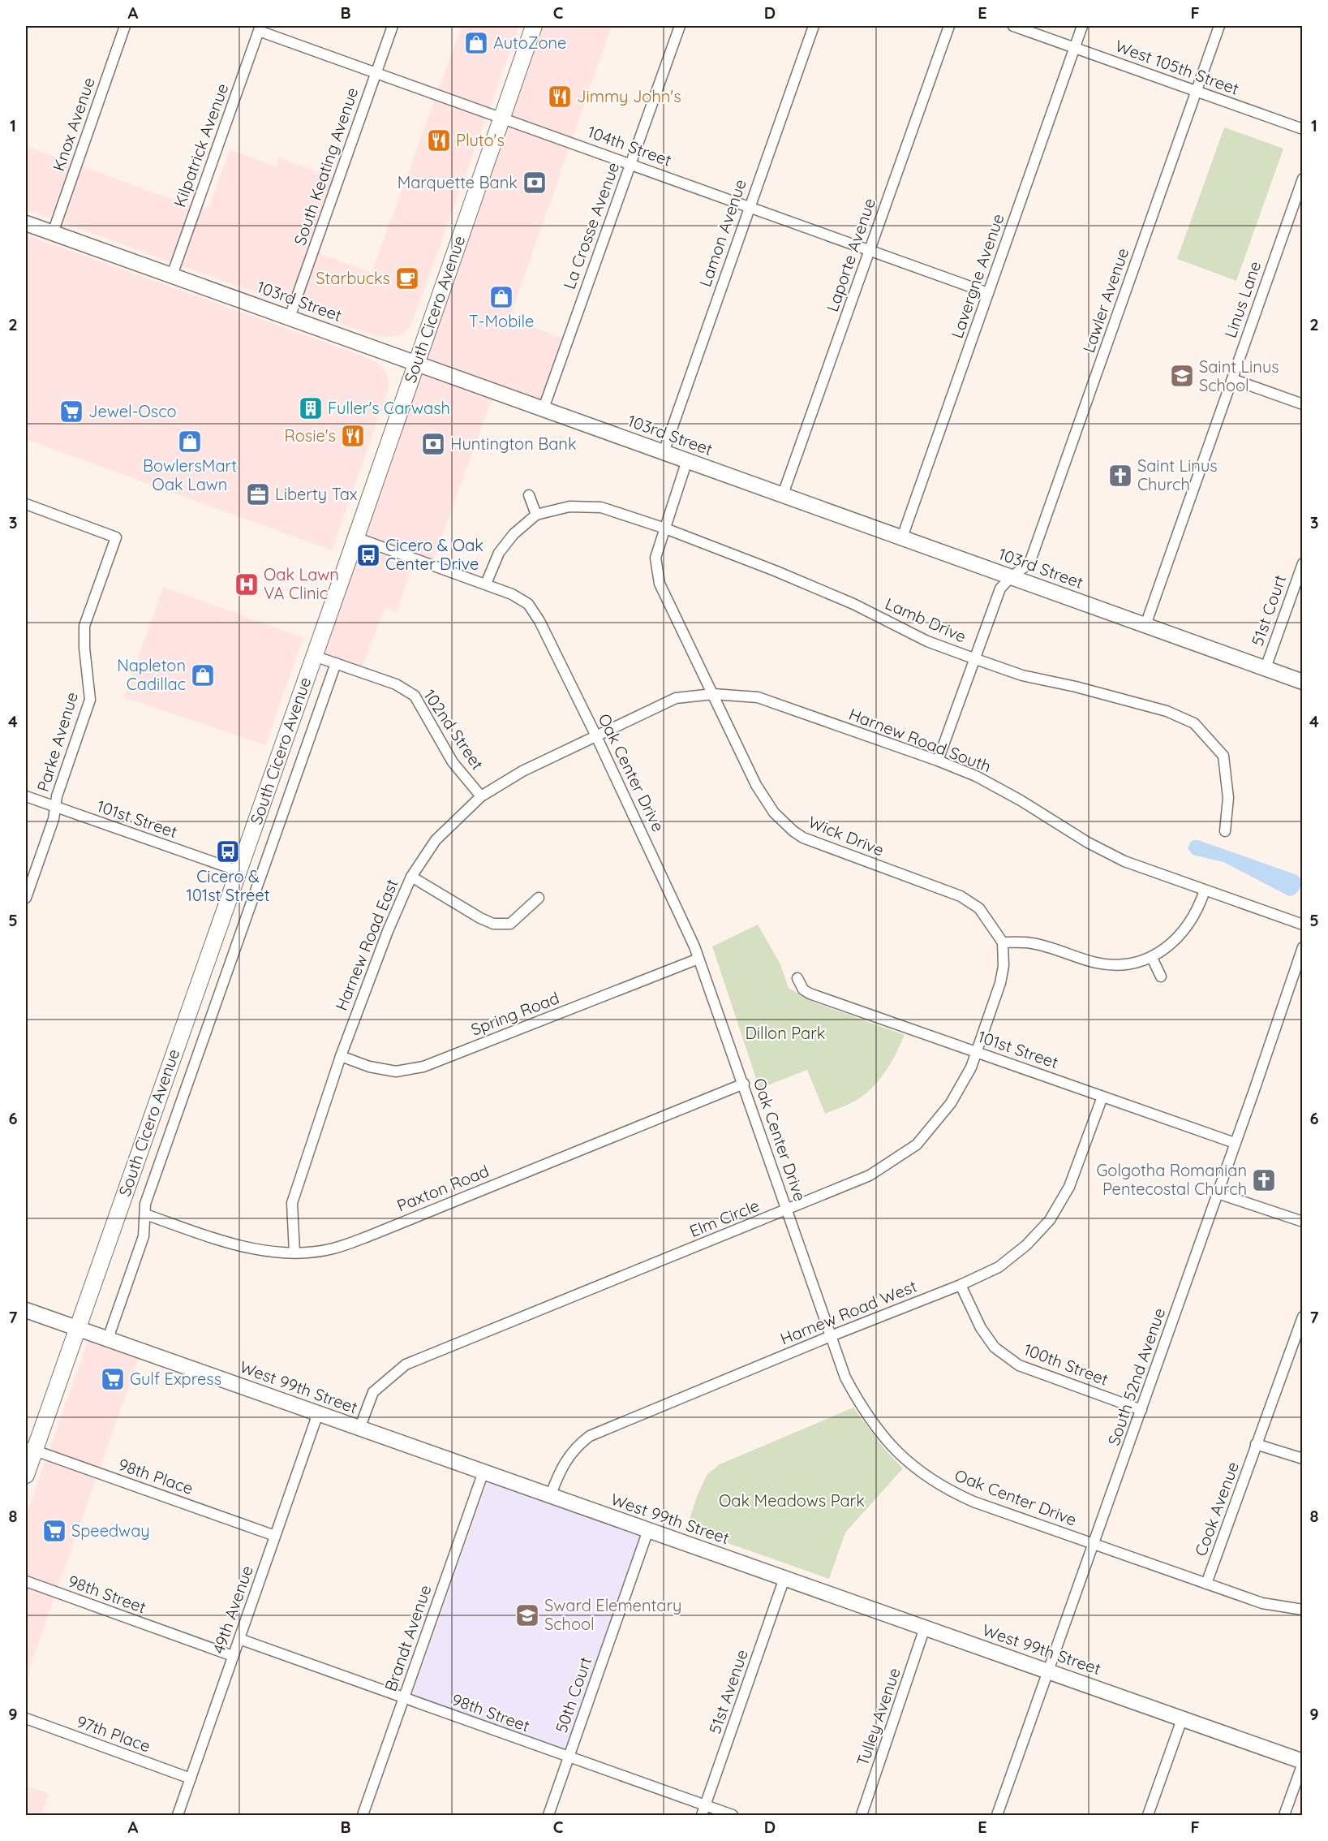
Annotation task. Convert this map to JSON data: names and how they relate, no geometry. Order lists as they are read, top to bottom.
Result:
{
  "streets": {
    "main road": ["103rd Street", "South Cicero Avenue", "West 99th Street"],
    "street": [
      "West 105th Street",
      "Knox Avenue",
      "Kilpatrick Avenue",
      "104th Street",
      "South Keating Avenue",
      "La Crosse Avenue",
      "Lamon Avenue",
      "Laporte Avenue",
      "Lavergne Avenue",
      "Linus Lane",
      "Lawler Avenue",
      "51st Court",
      "Lamb Drive",
      "102nd Street",
      "Harnew Road South",
      "Parke Avenue",
      "Oak Center Drive",
      "101st Street",
      "Wick Drive",
      "Harnew Road East",
      "Spring Road",
      "Paxton Road",
      "Elm Circle",
      "Harnew Road West",
      "100th Street",
      "South 52nd Avenue",
      "98th Place",
      "Cook Avenue",
      "98th Street",
      "49th Avenue",
      "Brandt Avenue",
      "51st Avenue",
      "50th Court",
      "Tulley Avenue",
      "97th Place"
    ]
  },
  "crossings": [
    ["West 105th Street", "Lavergne Avenue"],
    ["West 105th Street", "Lawler Avenue"],
    ["Knox Avenue", "103rd Street"],
    ["Kilpatrick Avenue", "104th Street"],
    ["Kilpatrick Avenue", "103rd Street"],
    ["104th Street", "South Keating Avenue"],
    ["104th Street", "La Crosse Avenue"],
    ["104th Street", "Lamon Avenue"],
    ["104th Street", "Laporte Avenue"],
    ["104th Street", "Lavergne Avenue"],
    ["104th Street", "South Cicero Avenue"],
    ["South Keating Avenue", "103rd Street"],
    ["La Crosse Avenue", "103rd Street"],
    ["Lamon Avenue", "103rd Street"],
    ["Laporte Avenue", "103rd Street"],
    ["Lavergne Avenue", "103rd Street"],
    ["Linus Lane", "103rd Street"],
    ["Lawler Avenue", "103rd Street"],
    ["Lawler Avenue", "Lamb Drive"],
    ["Lawler Avenue", "Harnew Road South"],
    ["103rd Street", "South Cicero Avenue"],
    ["103rd Street", "51st Court"],
    ["103rd Street", "Wick Drive"],
    ["South Cicero Avenue", "102nd Street"],
    ["South Cicero Avenue", "Oak Center Drive"],
    ["South Cicero Avenue", "101st Street"],
    ["South Cicero Avenue", "Paxton Road"],
    ["South Cicero Avenue", "West 99th Street"],
    ["South Cicero Avenue", "98th Place"],
    ["Lamb Drive", "Oak Center Drive"],
    ["Lamb Drive", "Wick Drive"],
    ["102nd Street", "Harnew Road East"],
    ["Harnew Road South", "Oak Center Drive"],
    ["Harnew Road South", "Wick Drive"],
    ["Harnew Road South", "Harnew Road East"],
    ["Parke Avenue", "101st Street"],
    ["Oak Center Drive", "Harnew Road East"],
    ["Oak Center Drive", "Spring Road"],
    ["Oak Center Drive", "Paxton Road"],
    ["Oak Center Drive", "Elm Circle"],
    ["Oak Center Drive", "Harnew Road West"],
    ["Oak Center Drive", "South 52nd Avenue"],
    ["Oak Center Drive", "Cook Avenue"],
    ["101st Street", "Elm Circle"],
    ["101st Street", "Harnew Road West"],
    ["101st Street", "South 52nd Avenue"],
    ["Wick Drive", "Elm Circle"],
    ["Harnew Road East", "Spring Road"],
    ["Harnew Road East", "Paxton Road"],
    ["Elm Circle", "West 99th Street"],
    ["Harnew Road West", "100th Street"],
    ["Harnew Road West", "West 99th Street"],
    ["100th Street", "South 52nd Avenue"],
    ["South 52nd Avenue", "West 99th Street"],
    ["West 99th Street", "49th Avenue"],
    ["West 99th Street", "Brandt Avenue"],
    ["West 99th Street", "51st Avenue"],
    ["West 99th Street", "50th Court"],
    ["West 99th Street", "Tulley Avenue"],
    ["98th Place", "49th Avenue"],
    ["98th Street", "49th Avenue"],
    ["98th Street", "Brandt Avenue"],
    ["98th Street", "51st Avenue"],
    ["98th Street", "50th Court"],
    ["49th Avenue", "97th Place"]
  ],
  "parks": ["Dillon Park", "Oak Meadows Park"],
  "places": {
    "shop": [
      "AutoZone",
      "T-Mobile",
      "BowlersMart Oak Lawn",
      "Napleton Cadillac"
    ],
    "restaurant": ["Jimmy John's", "Pluto's", "Rosie's"],
    "bank": ["Marquette Bank", "Huntington Bank"],
    "cafe": ["Starbucks"],
    "school or university": ["Saint Linus School", "Sward Elementary School"],
    "building": ["Fuller's Carwash"],
    "supermarket": ["Jewel-Osco", "Gulf Express", "Speedway"],
    "church": ["Saint Linus Church", "Golgotha Romanian Pentecostal Church"],
    "office": ["Liberty Tax"],
    "bus stop": ["Cicero & Oak Center Drive", "Cicero & 101st Street"],
    "hospital": ["Oak Lawn VA Clinic"]
  },
  "grid": {
    "columns": [
      "A",
      "B",
      "C",
      "D",
      "E",
      "F"
    ],
    "rows": [
      "1",
      "2",
      "3",
      "4",
      "5",
      "6",
      "7",
      "8",
      "9"
    ]
  }
}
